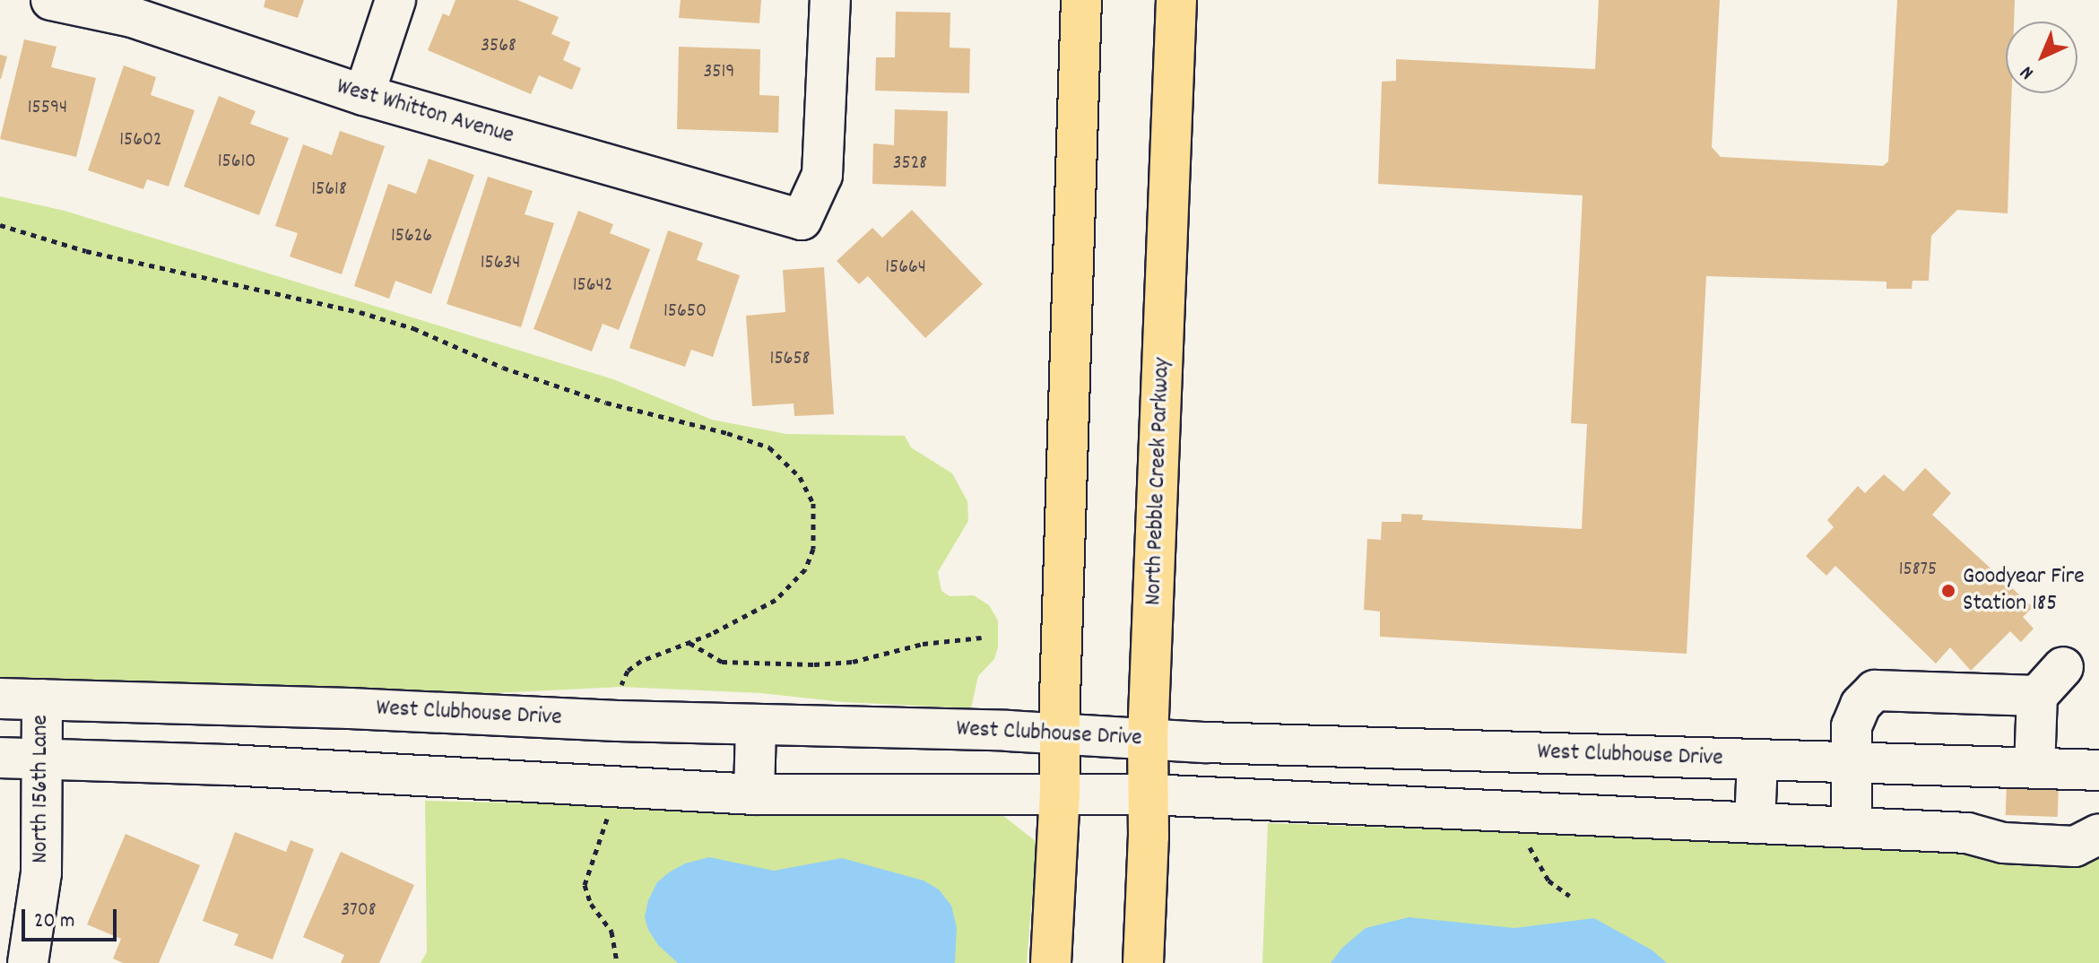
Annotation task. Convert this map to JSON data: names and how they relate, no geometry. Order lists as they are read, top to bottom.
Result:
{
  "streets": {
    "main road": ["North Pebble Creek Parkway"],
    "street": ["West Whitton Avenue", "West Clubhouse Drive", "North 156th Lane"]
  },
  "crossings": [
    ["North Pebble Creek Parkway", "West Clubhouse Drive"],
    ["West Clubhouse Drive", "North 156th Lane"]
  ],
  "places": ["Goodyear Fire Station 185"],
  "house_numbers": [
    "3568",
    "3519",
    "15594",
    "15602",
    "15610",
    "3528",
    "15618",
    "15626",
    "15634",
    "15664",
    "15642",
    "15650",
    "15658",
    "15875",
    "3708"
  ],
  "scale_bar": "20 m",
  "north": "bottom left"
}
